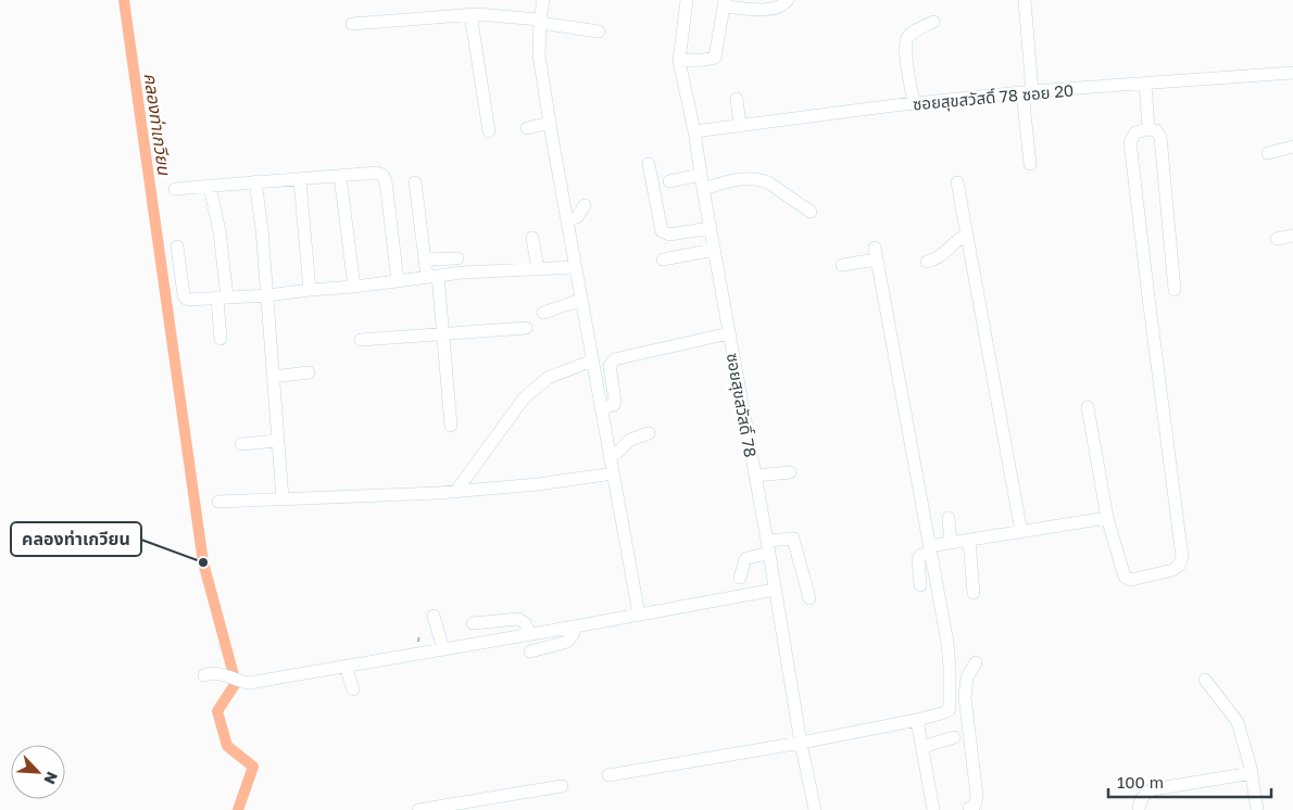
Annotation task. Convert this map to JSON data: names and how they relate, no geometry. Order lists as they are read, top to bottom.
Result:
{
  "streets": {
    "street": ["ซอยสุขสวัสดิ์ 78 ซอย 20", "ซอยสุขสวัสดิ์ 78"]
  },
  "crossings": [
    ["ซอยสุขสวัสดิ์ 78 ซอย 20", "ซอยสุขสวัสดิ์ 78"]
  ],
  "water": ["คลองท่าเกวียน"],
  "places": ["คลองท่าเกวียน"],
  "scale_bar": "100 m",
  "north": "bottom right"
}
